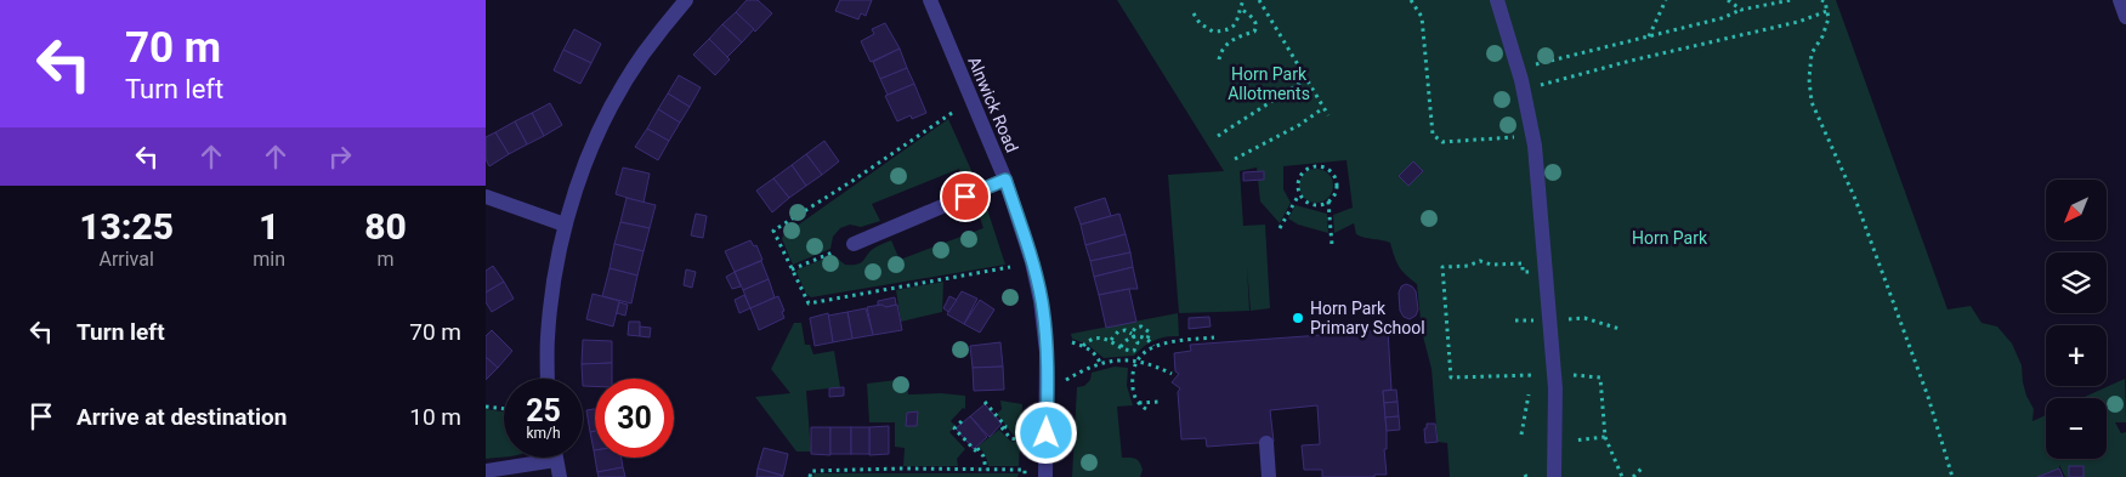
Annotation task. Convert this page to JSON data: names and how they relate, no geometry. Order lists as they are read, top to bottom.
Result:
{
  "streets": {
    "street": ["Alnwick Road"]
  },
  "parks": ["Horn Park Allotments", "Horn Park"],
  "places": ["Horn Park Primary School"],
  "north": "bottom left",
  "page": {
    "turn": ["70 m", "Turn left"],
    "map_buttons": ["+", "−"],
    "eta": [
      "13:25",
      "Arrival",
      "1",
      "min",
      "80",
      "m"
    ],
    "list": [
      {
        "name": "Turn left",
        "value": "70 m"
      },
      {
        "name": "Arrive at destination",
        "value": "10 m"
      }
    ],
    "speed": "25 km/h",
    "limit": "30"
  }
}
